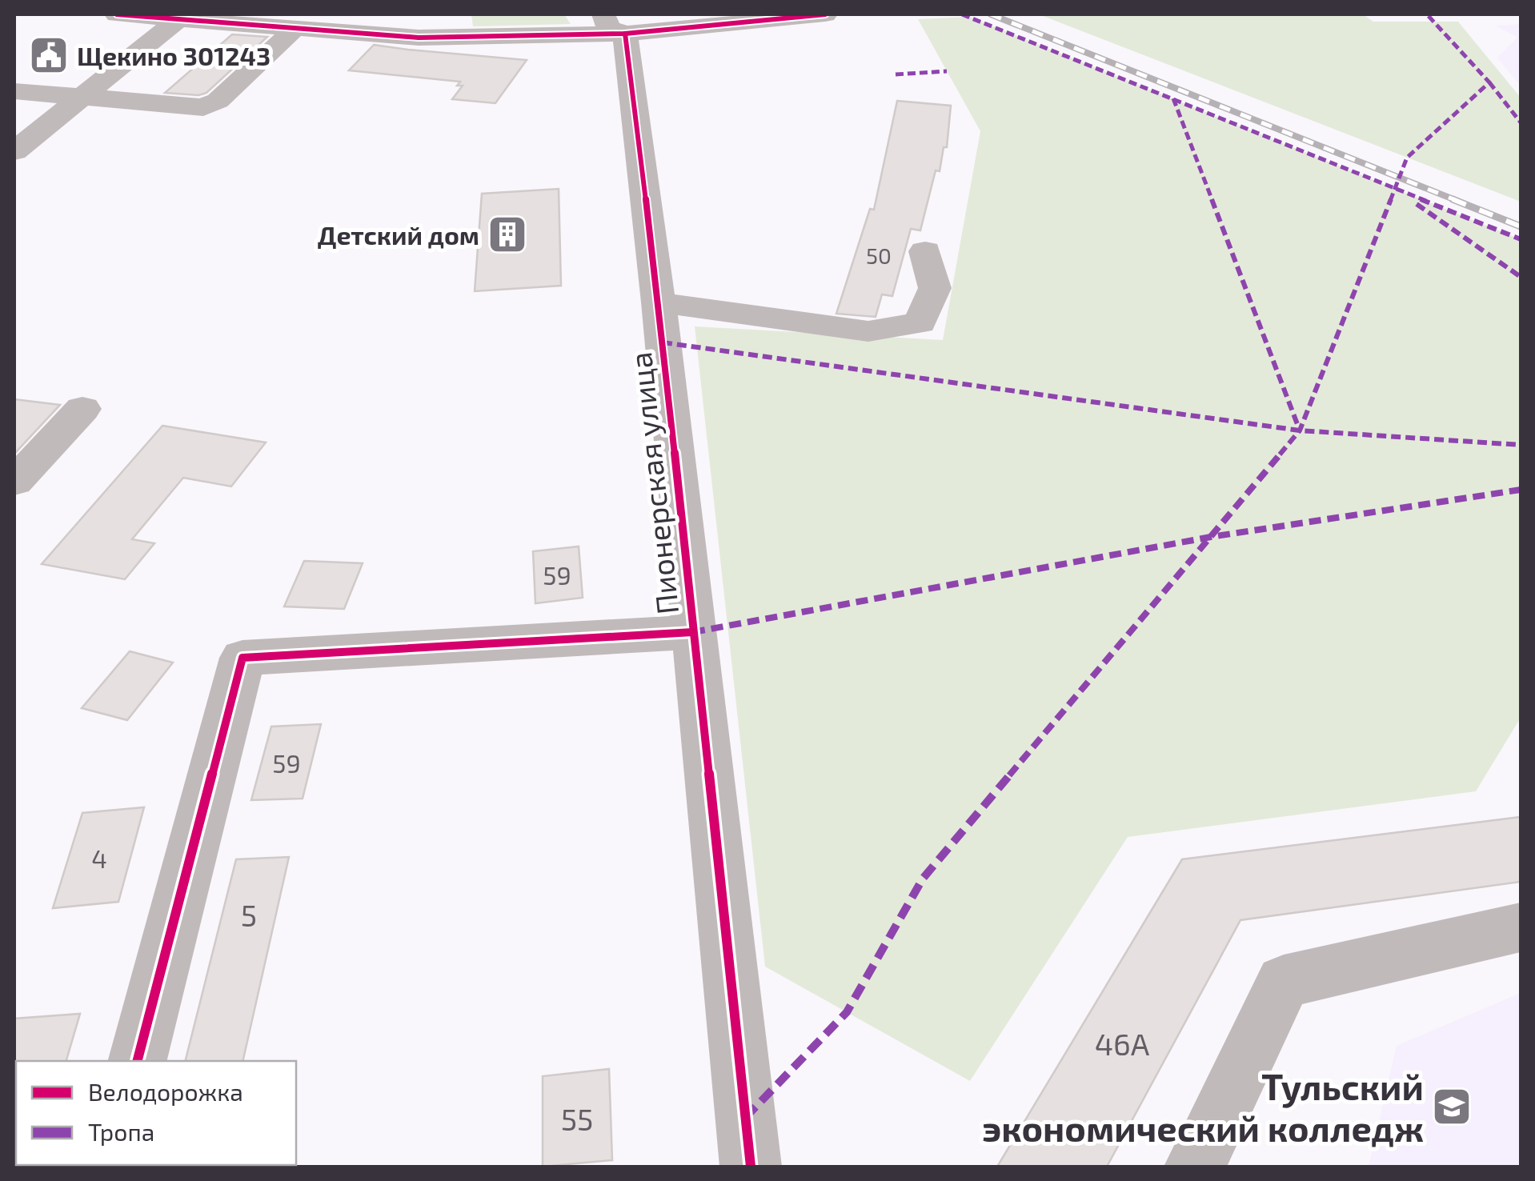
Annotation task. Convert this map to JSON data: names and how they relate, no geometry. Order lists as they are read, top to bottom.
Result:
{
  "streets": {
    "street": ["Пионерская улица"]
  },
  "places": {
    "public building": ["Щекино 301243"],
    "building": ["Детский дом"],
    "school or university": ["Тульский экономический колледж"]
  },
  "house_numbers": [
    "50",
    "59",
    "59",
    "4",
    "5",
    "46А",
    "55"
  ],
  "legend": ["Велодорожка", "Тропа"]
}
